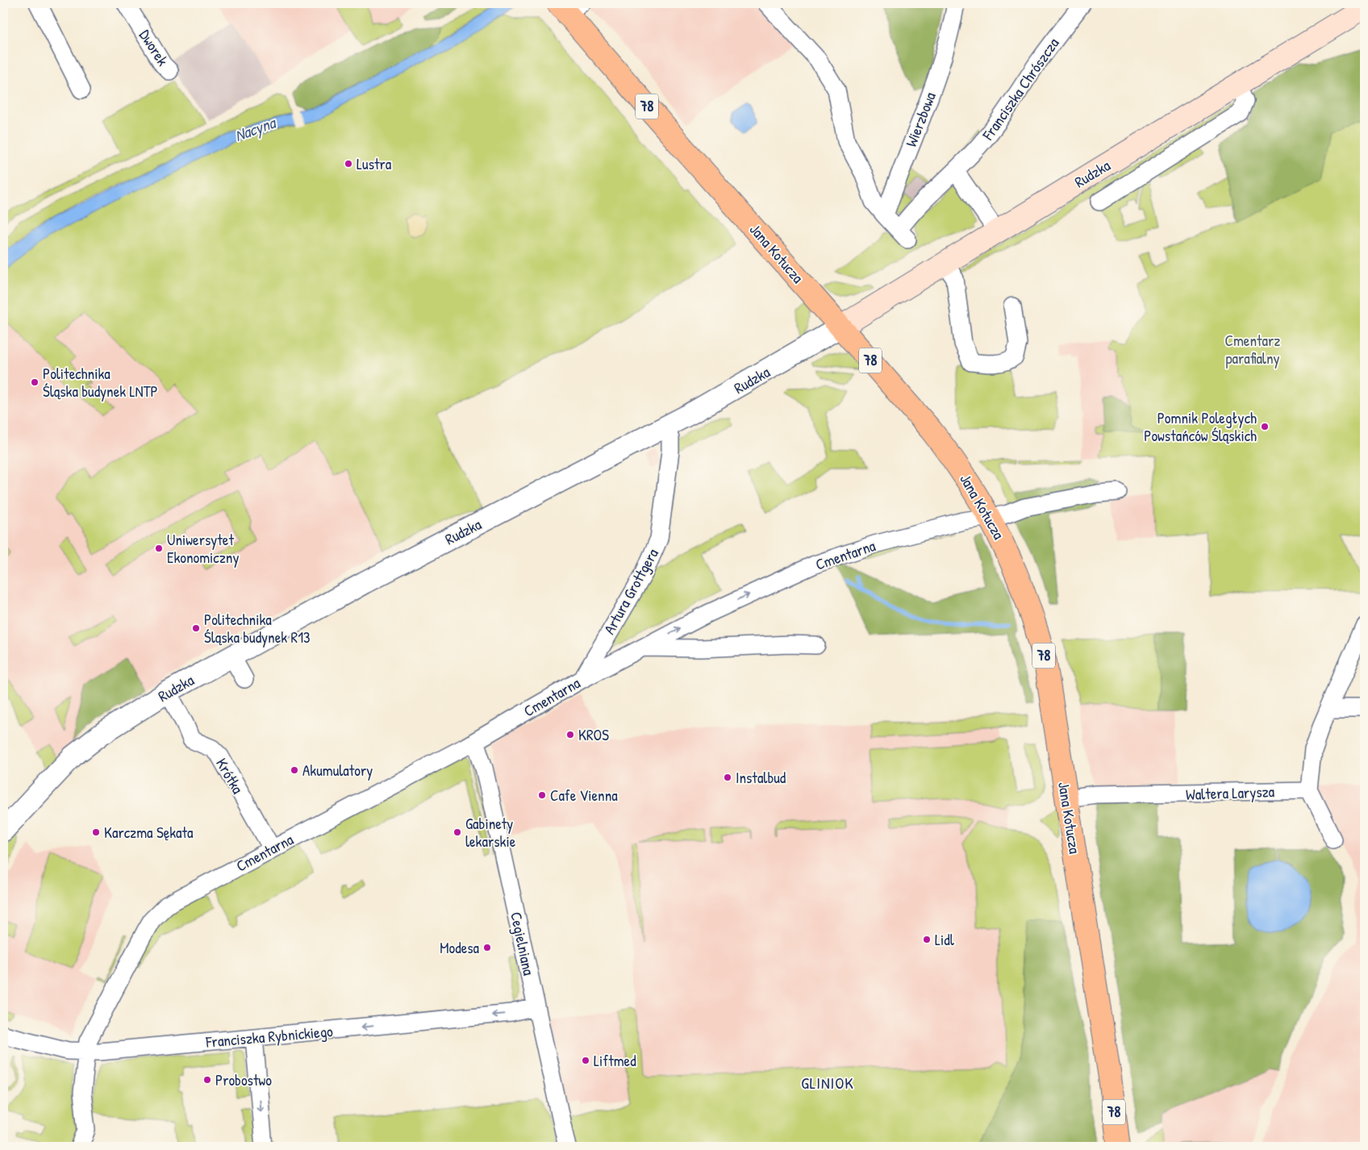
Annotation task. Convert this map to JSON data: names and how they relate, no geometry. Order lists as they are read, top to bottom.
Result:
{
  "streets": {
    "main road": ["78", "Rudzka", "Jana Kotucza"],
    "street": [
      "Dworek",
      "Franciszka Chrószcza",
      "Wierzbowa",
      "Cmentarna",
      "Artura Grottgera",
      "Krótka",
      "Waltera Larysza",
      "Cegielniana",
      "Franciszka Rybnickiego"
    ]
  },
  "crossings": [
    ["Rudzka", "Jana Kotucza"],
    ["Rudzka", "Artura Grottgera"],
    ["Rudzka", "Krótka"],
    ["Jana Kotucza", "Cmentarna"],
    ["Jana Kotucza", "Waltera Larysza"],
    ["Cmentarna", "Artura Grottgera"],
    ["Cmentarna", "Krótka"],
    ["Cmentarna", "Cegielniana"],
    ["Cmentarna", "Franciszka Rybnickiego"],
    ["Cegielniana", "Franciszka Rybnickiego"]
  ],
  "one_way": ["Franciszka Rybnickiego"],
  "districts": ["GLINIOK"],
  "water": ["Nacyna"],
  "parks": ["Cmentarz parafialny"],
  "places": [
    "Lustra",
    "Politechnika Śląska budynek LNTP",
    "Pomnik Poległych Powstańców Śląskich",
    "Uniwersytet Ekonomiczny",
    "Politechnika Śląska budynek R13",
    "KROS",
    "Akumulatory",
    "Instalbud",
    "Cafe Vienna",
    "Karczma Sękata",
    "Gabinety lekarskie",
    "Lidl",
    "Modesa",
    "Liftmed",
    "Probostwo"
  ]
}
